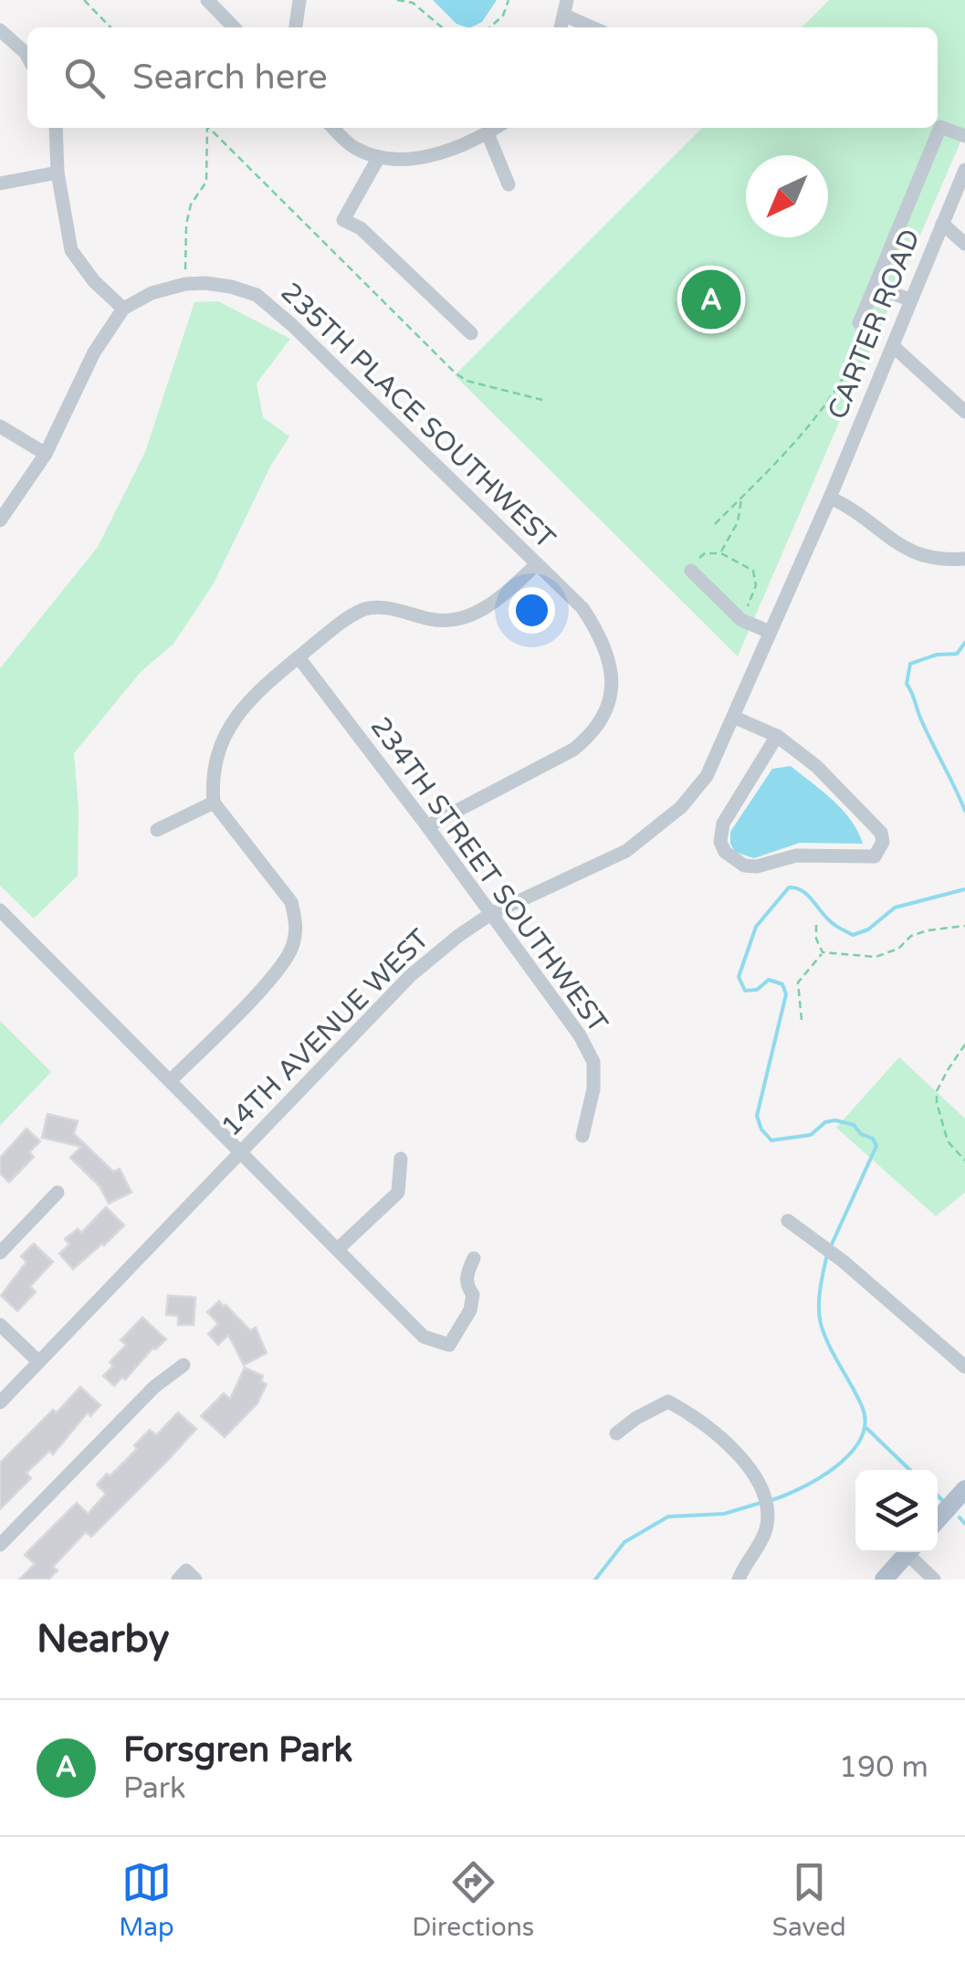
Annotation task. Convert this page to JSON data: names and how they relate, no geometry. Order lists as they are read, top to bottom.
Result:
{
  "streets": {
    "street": [
      "CARTER ROAD",
      "235TH PLACE SOUTHWEST",
      "234TH STREET SOUTHWEST",
      "14TH AVENUE WEST"
    ]
  },
  "crossings": [
    ["CARTER ROAD", "14TH AVENUE WEST"],
    ["235TH PLACE SOUTHWEST", "234TH STREET SOUTHWEST"],
    ["234TH STREET SOUTHWEST", "14TH AVENUE WEST"]
  ],
  "north": "bottom left",
  "page": {
    "search": "Search here",
    "pins": "A",
    "heading": "Nearby",
    "list": [
      {
        "mark": "A",
        "name": "Forsgren Park",
        "note": "Park",
        "value": "190 m"
      }
    ],
    "nav": ["Map", "Directions", "Saved"]
  }
}
